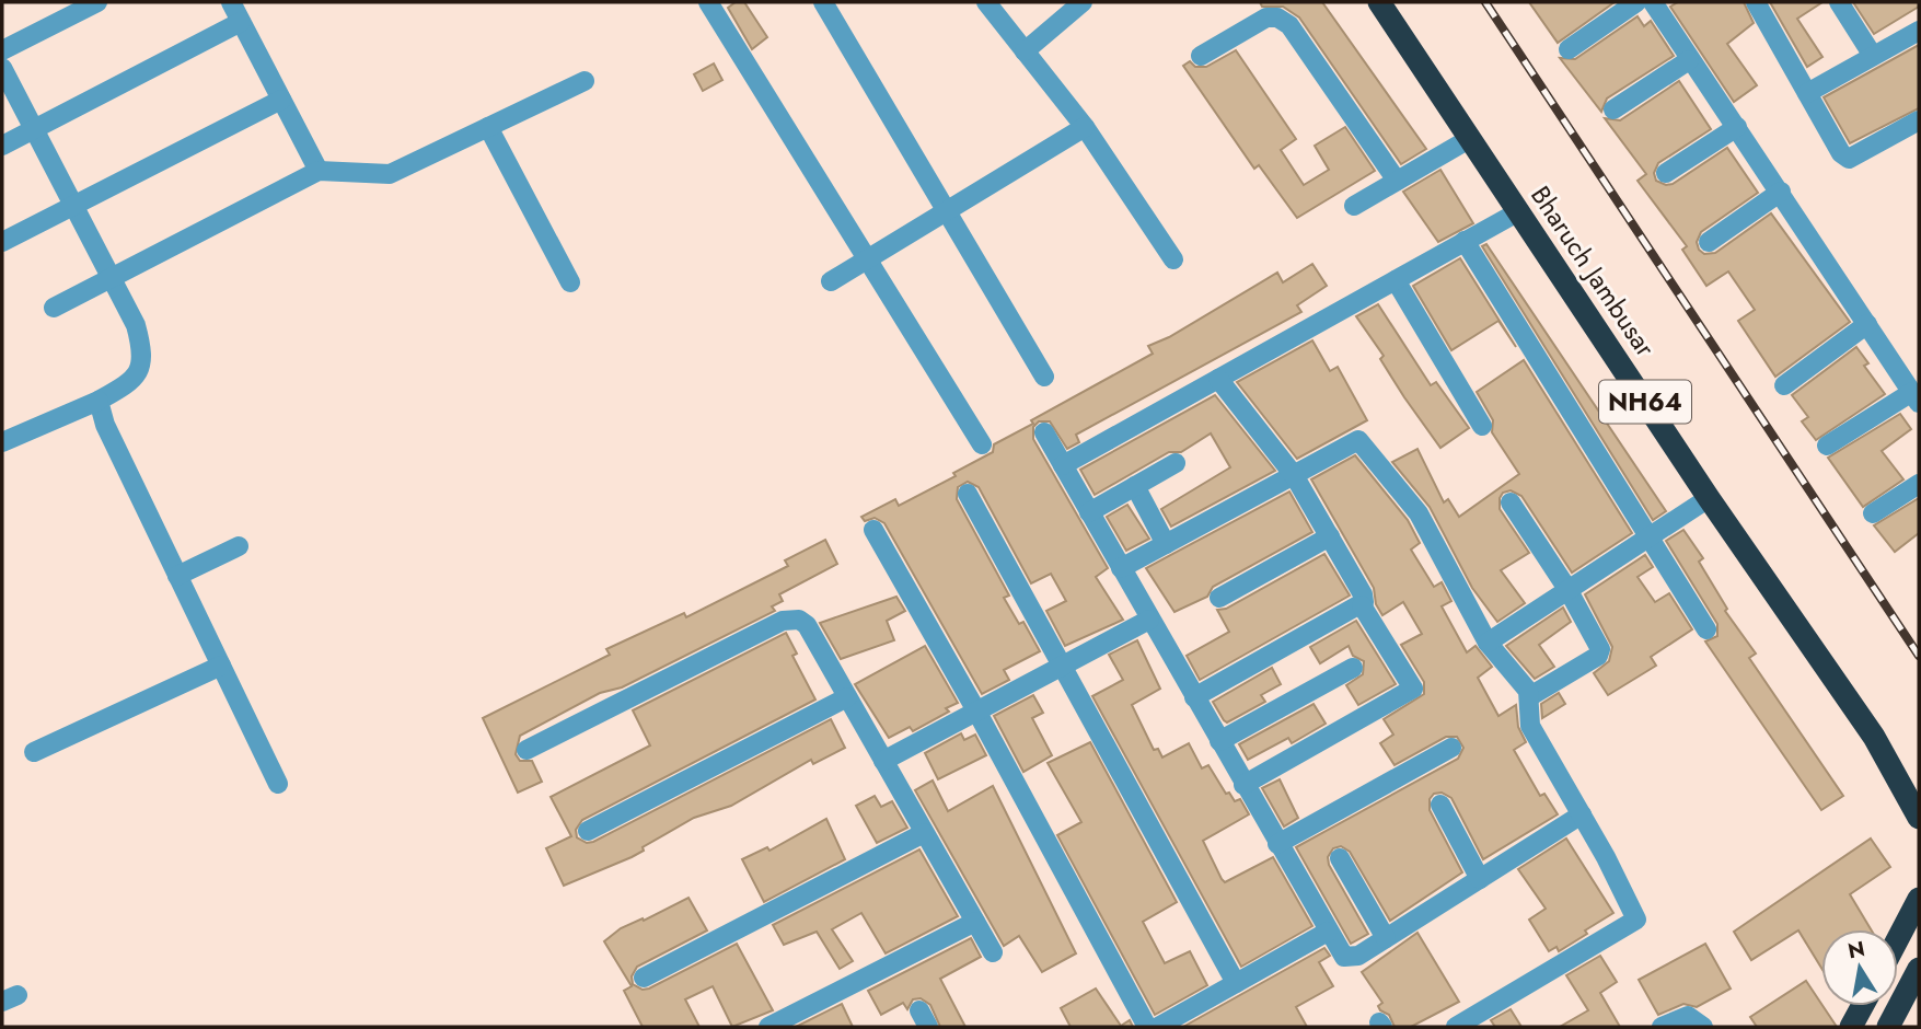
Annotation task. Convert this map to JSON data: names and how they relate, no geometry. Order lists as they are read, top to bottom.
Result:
{
  "streets": {
    "highway": ["Bharuch Jambusar", "NH64"]
  },
  "north": "top"
}
